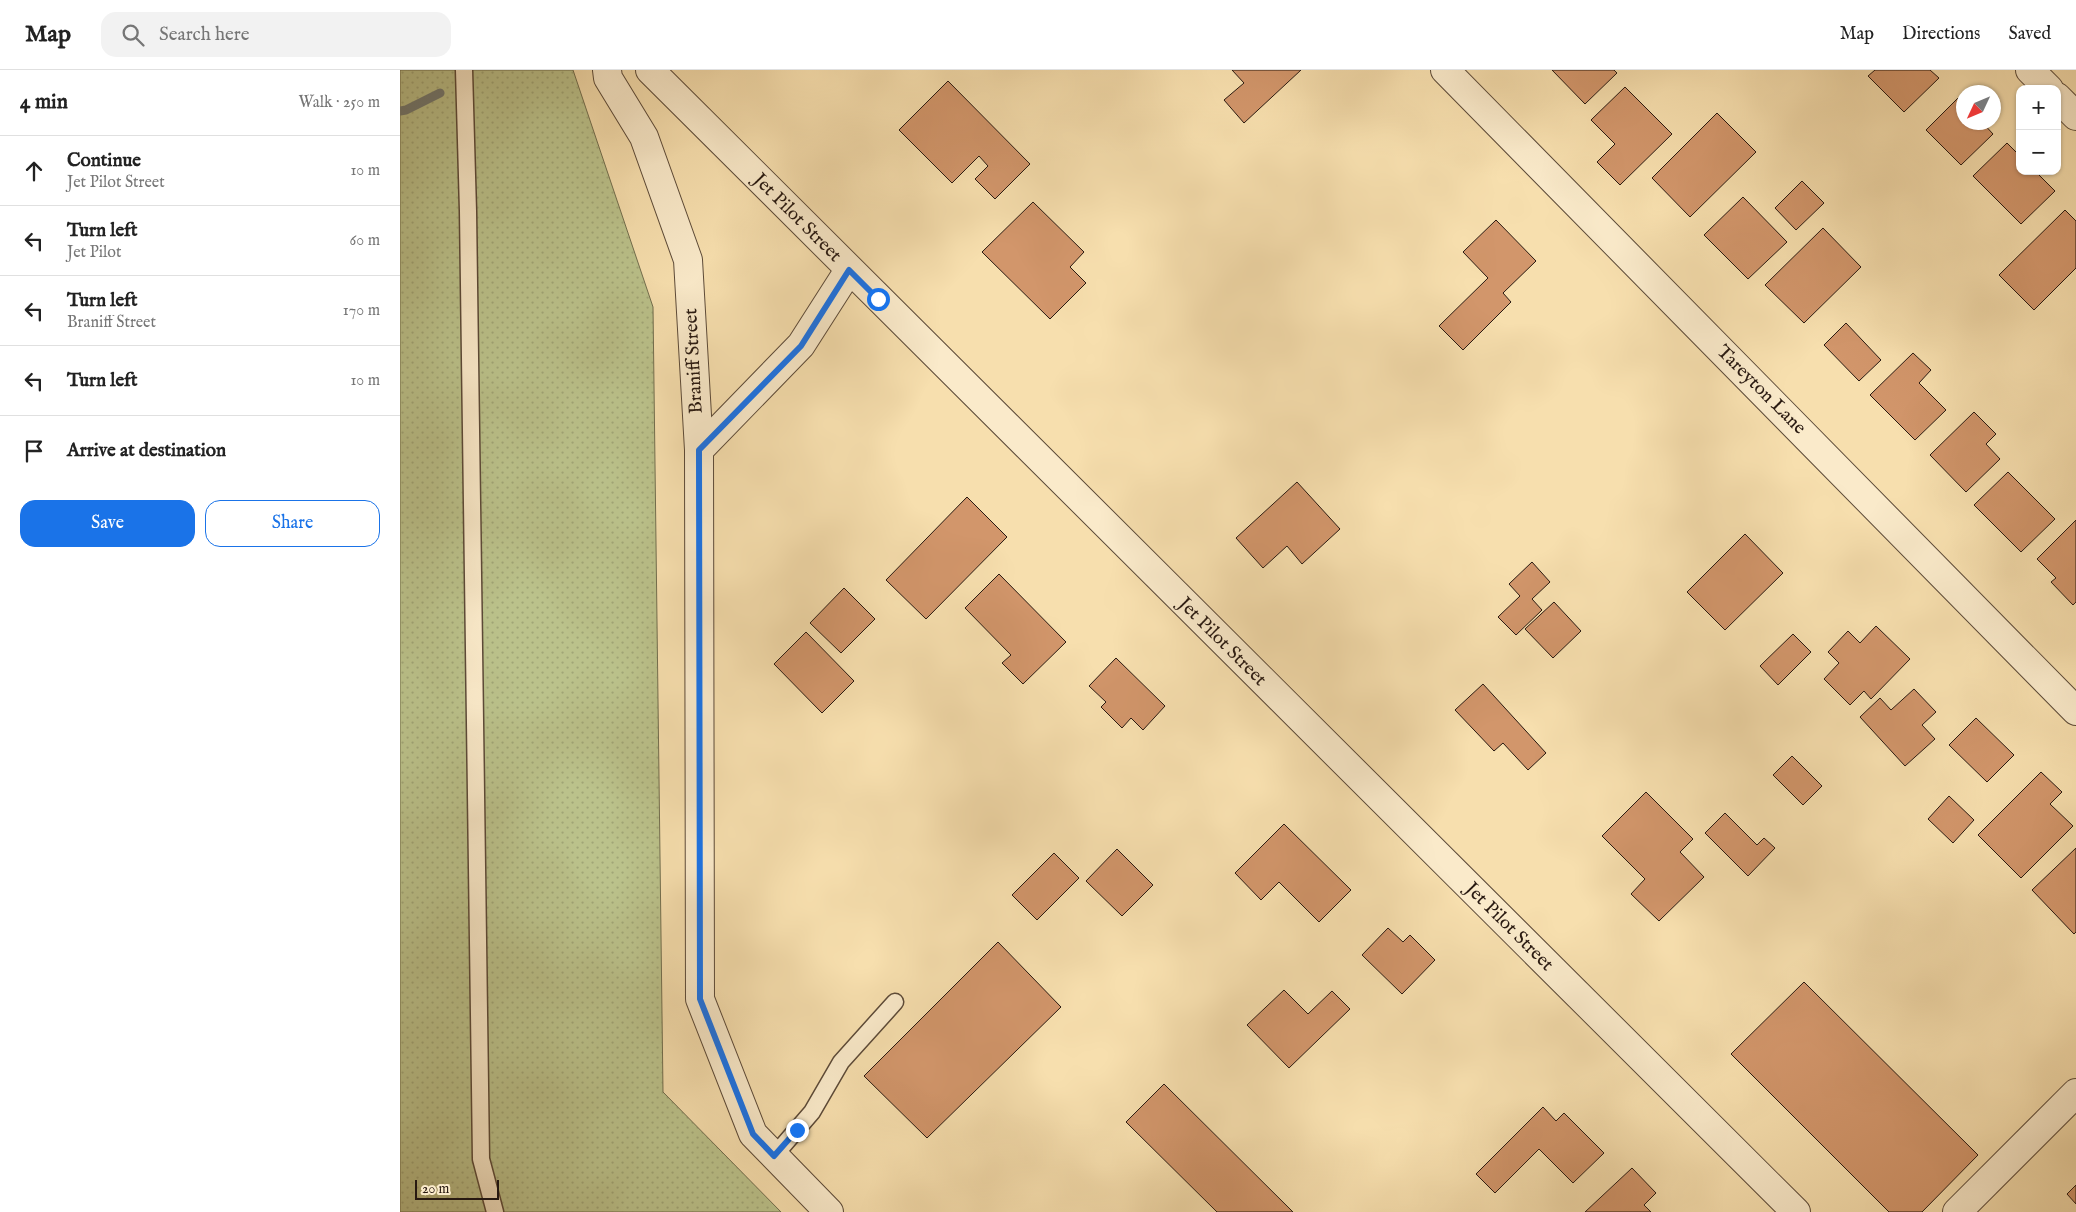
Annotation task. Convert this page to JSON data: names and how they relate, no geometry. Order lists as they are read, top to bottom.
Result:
{
  "streets": {
    "street": ["Jet Pilot Street", "Braniff Street", "Tareyton Lane"]
  },
  "scale_bar": "20 m",
  "north": "bottom left",
  "page": {
    "header": "Map",
    "search": "Search here",
    "nav": ["Map", "Directions", "Saved"],
    "heading": ["4 min", "Walk · 250 m"],
    "map_buttons": ["+", "−"],
    "list": [
      ["Continue", "Jet Pilot Street", "10 m"],
      ["Turn left", "Jet Pilot", "60 m"],
      ["Turn left", "Braniff Street", "170 m"],
      ["Turn left", "10 m"],
      "Arrive at destination"
    ],
    "buttons": ["Save", "Share"],
    "scale": "20 m"
  }
}
